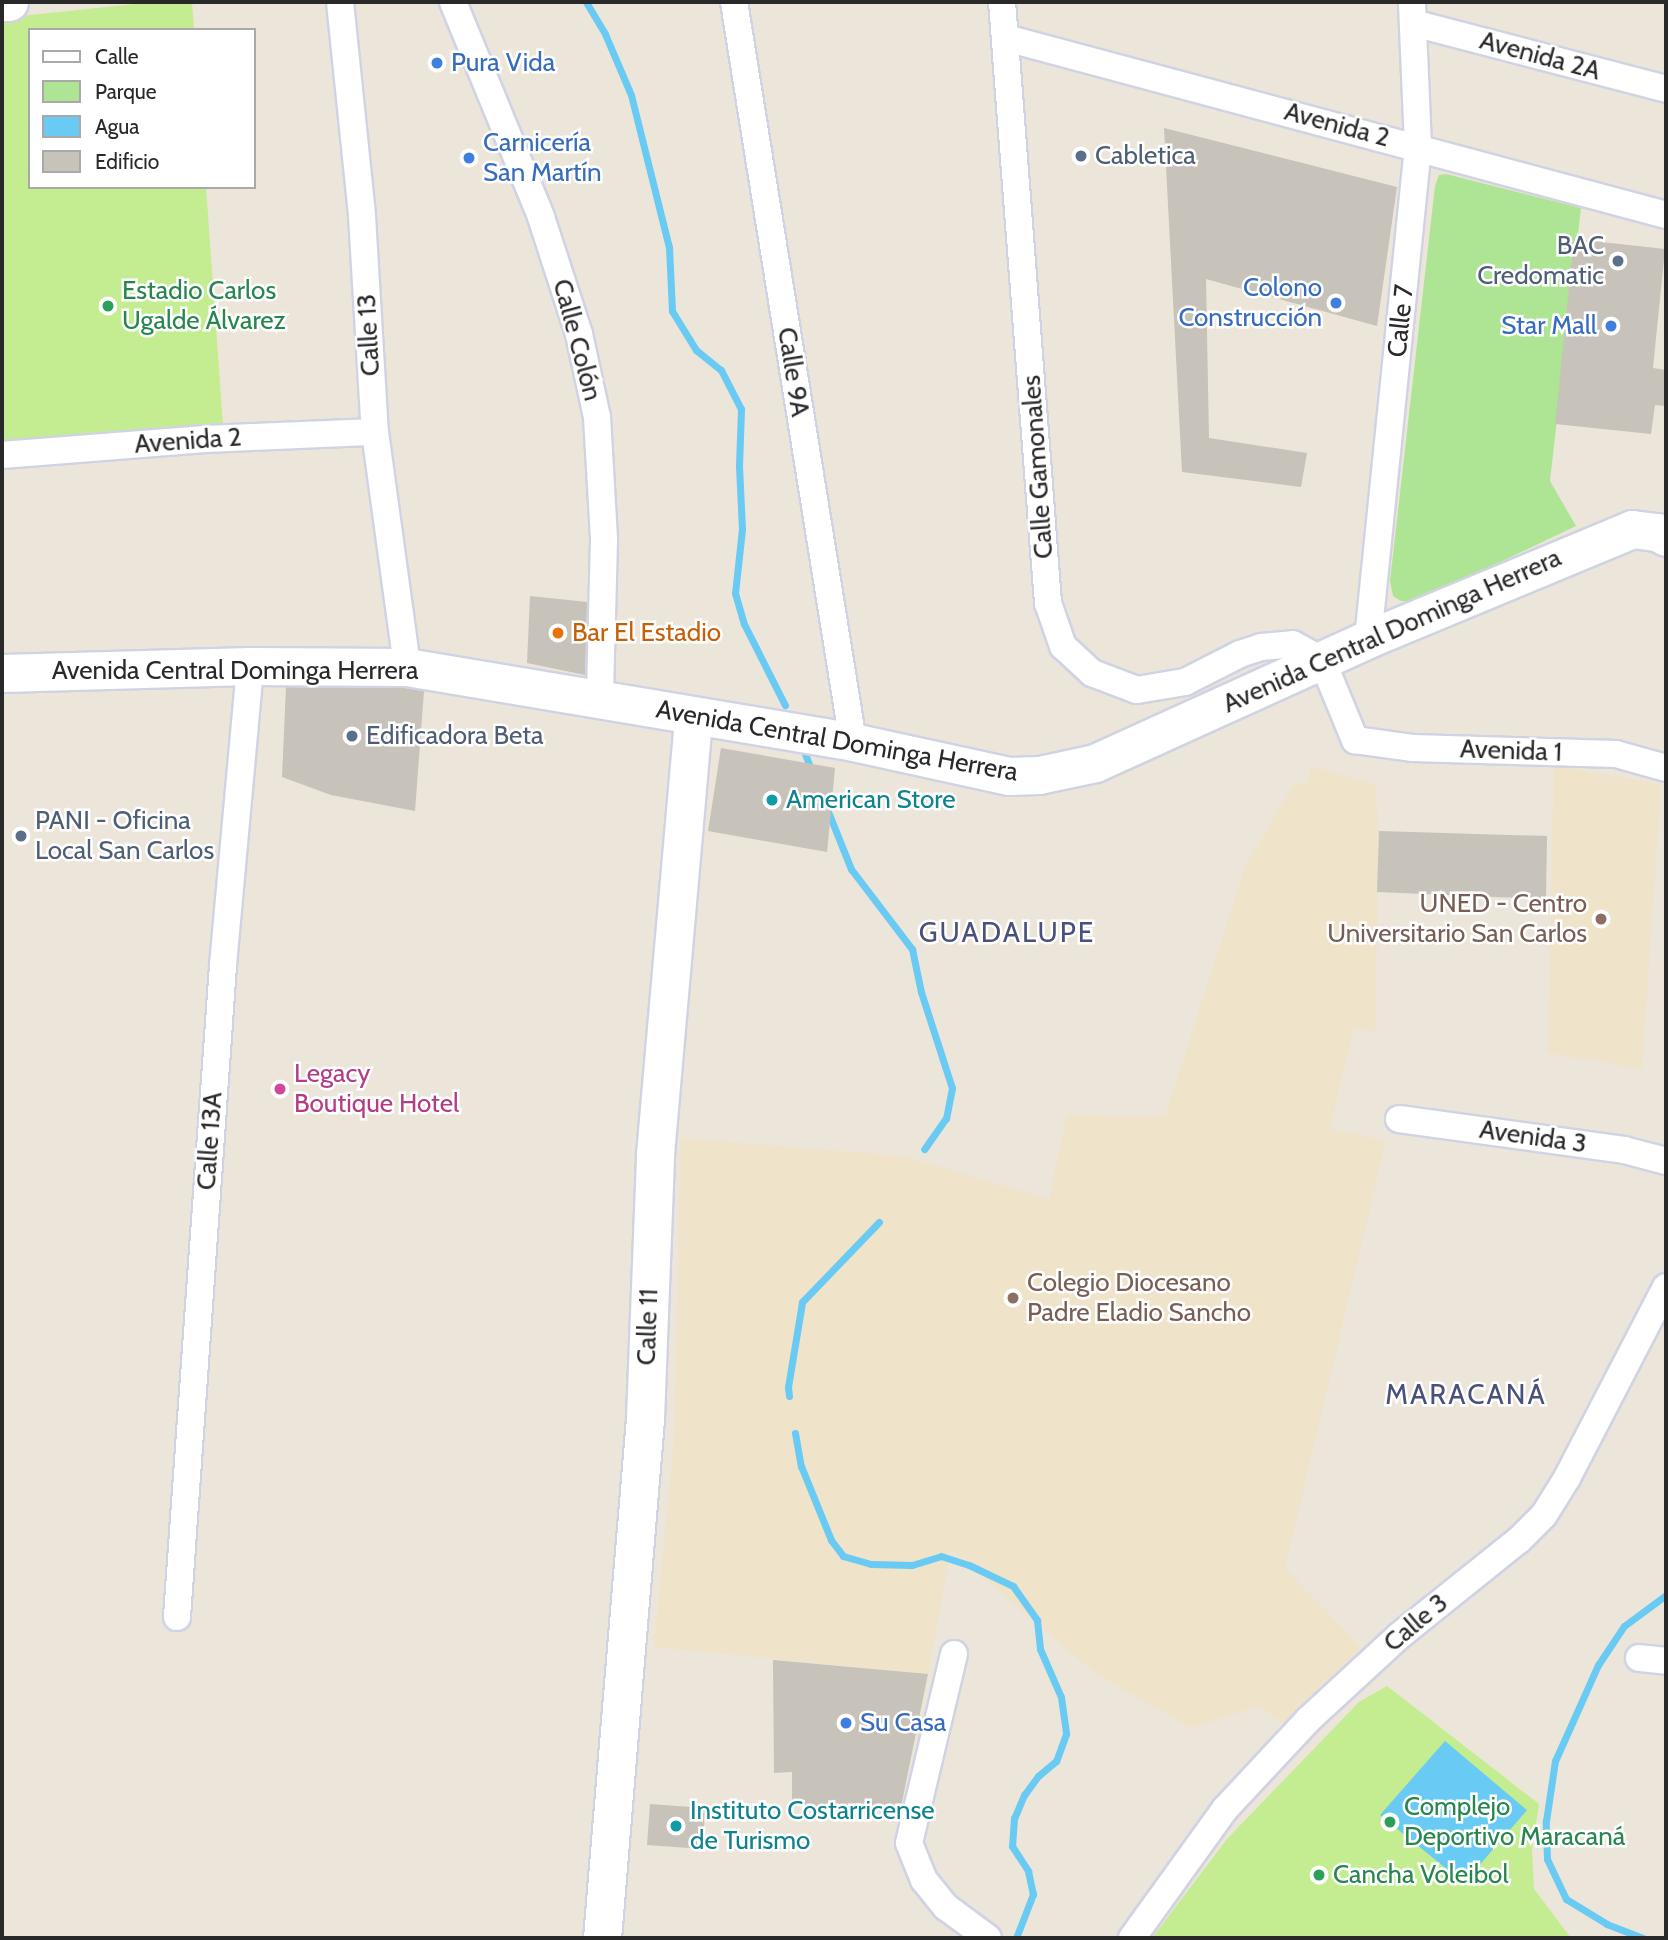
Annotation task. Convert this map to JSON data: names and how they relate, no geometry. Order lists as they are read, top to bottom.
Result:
{
  "streets": {
    "main road": ["Avenida Central Dominga Herrera", "Calle 11"],
    "street": [
      "Avenida 2A",
      "Avenida 2",
      "Calle 7",
      "Calle 13",
      "Calle Colón",
      "Calle 9A",
      "Calle Gamonales",
      "Avenida 1",
      "Avenida 3",
      "Calle 13A",
      "Calle 3"
    ]
  },
  "crossings": [
    ["Avenida 2A", "Calle 7"],
    ["Avenida 2", "Calle 7"],
    ["Avenida 2", "Calle 13"],
    ["Avenida 2", "Calle Gamonales"],
    ["Calle 7", "Avenida Central Dominga Herrera"],
    ["Calle 13", "Avenida Central Dominga Herrera"],
    ["Calle Colón", "Avenida Central Dominga Herrera"],
    ["Calle 9A", "Avenida Central Dominga Herrera"],
    ["Calle Gamonales", "Avenida Central Dominga Herrera"],
    ["Calle Gamonales", "Avenida 1"],
    ["Avenida Central Dominga Herrera", "Avenida 1"],
    ["Avenida Central Dominga Herrera", "Calle 13A"],
    ["Avenida Central Dominga Herrera", "Calle 11"]
  ],
  "districts": ["GUADALUPE", "MARACANÁ"],
  "places": [
    "Pura Vida",
    "Cabletica",
    "Carnicería San Martín",
    "BAC Credomatic",
    "Colono Construcción",
    "Estadio Carlos Ugalde Álvarez",
    "Star Mall",
    "Bar El Estadio",
    "Edificadora Beta",
    "American Store",
    "PANI - Oficina Local San Carlos",
    "UNED - Centro Universitario San Carlos",
    "Legacy Boutique Hotel",
    "Colegio Diocesano Padre Eladio Sancho",
    "Su Casa",
    "Complejo Deportivo Maracaná",
    "Instituto Costarricense de Turismo",
    "Cancha Voleibol"
  ],
  "legend": [
    "Calle",
    "Parque",
    "Agua",
    "Edificio"
  ]
}
